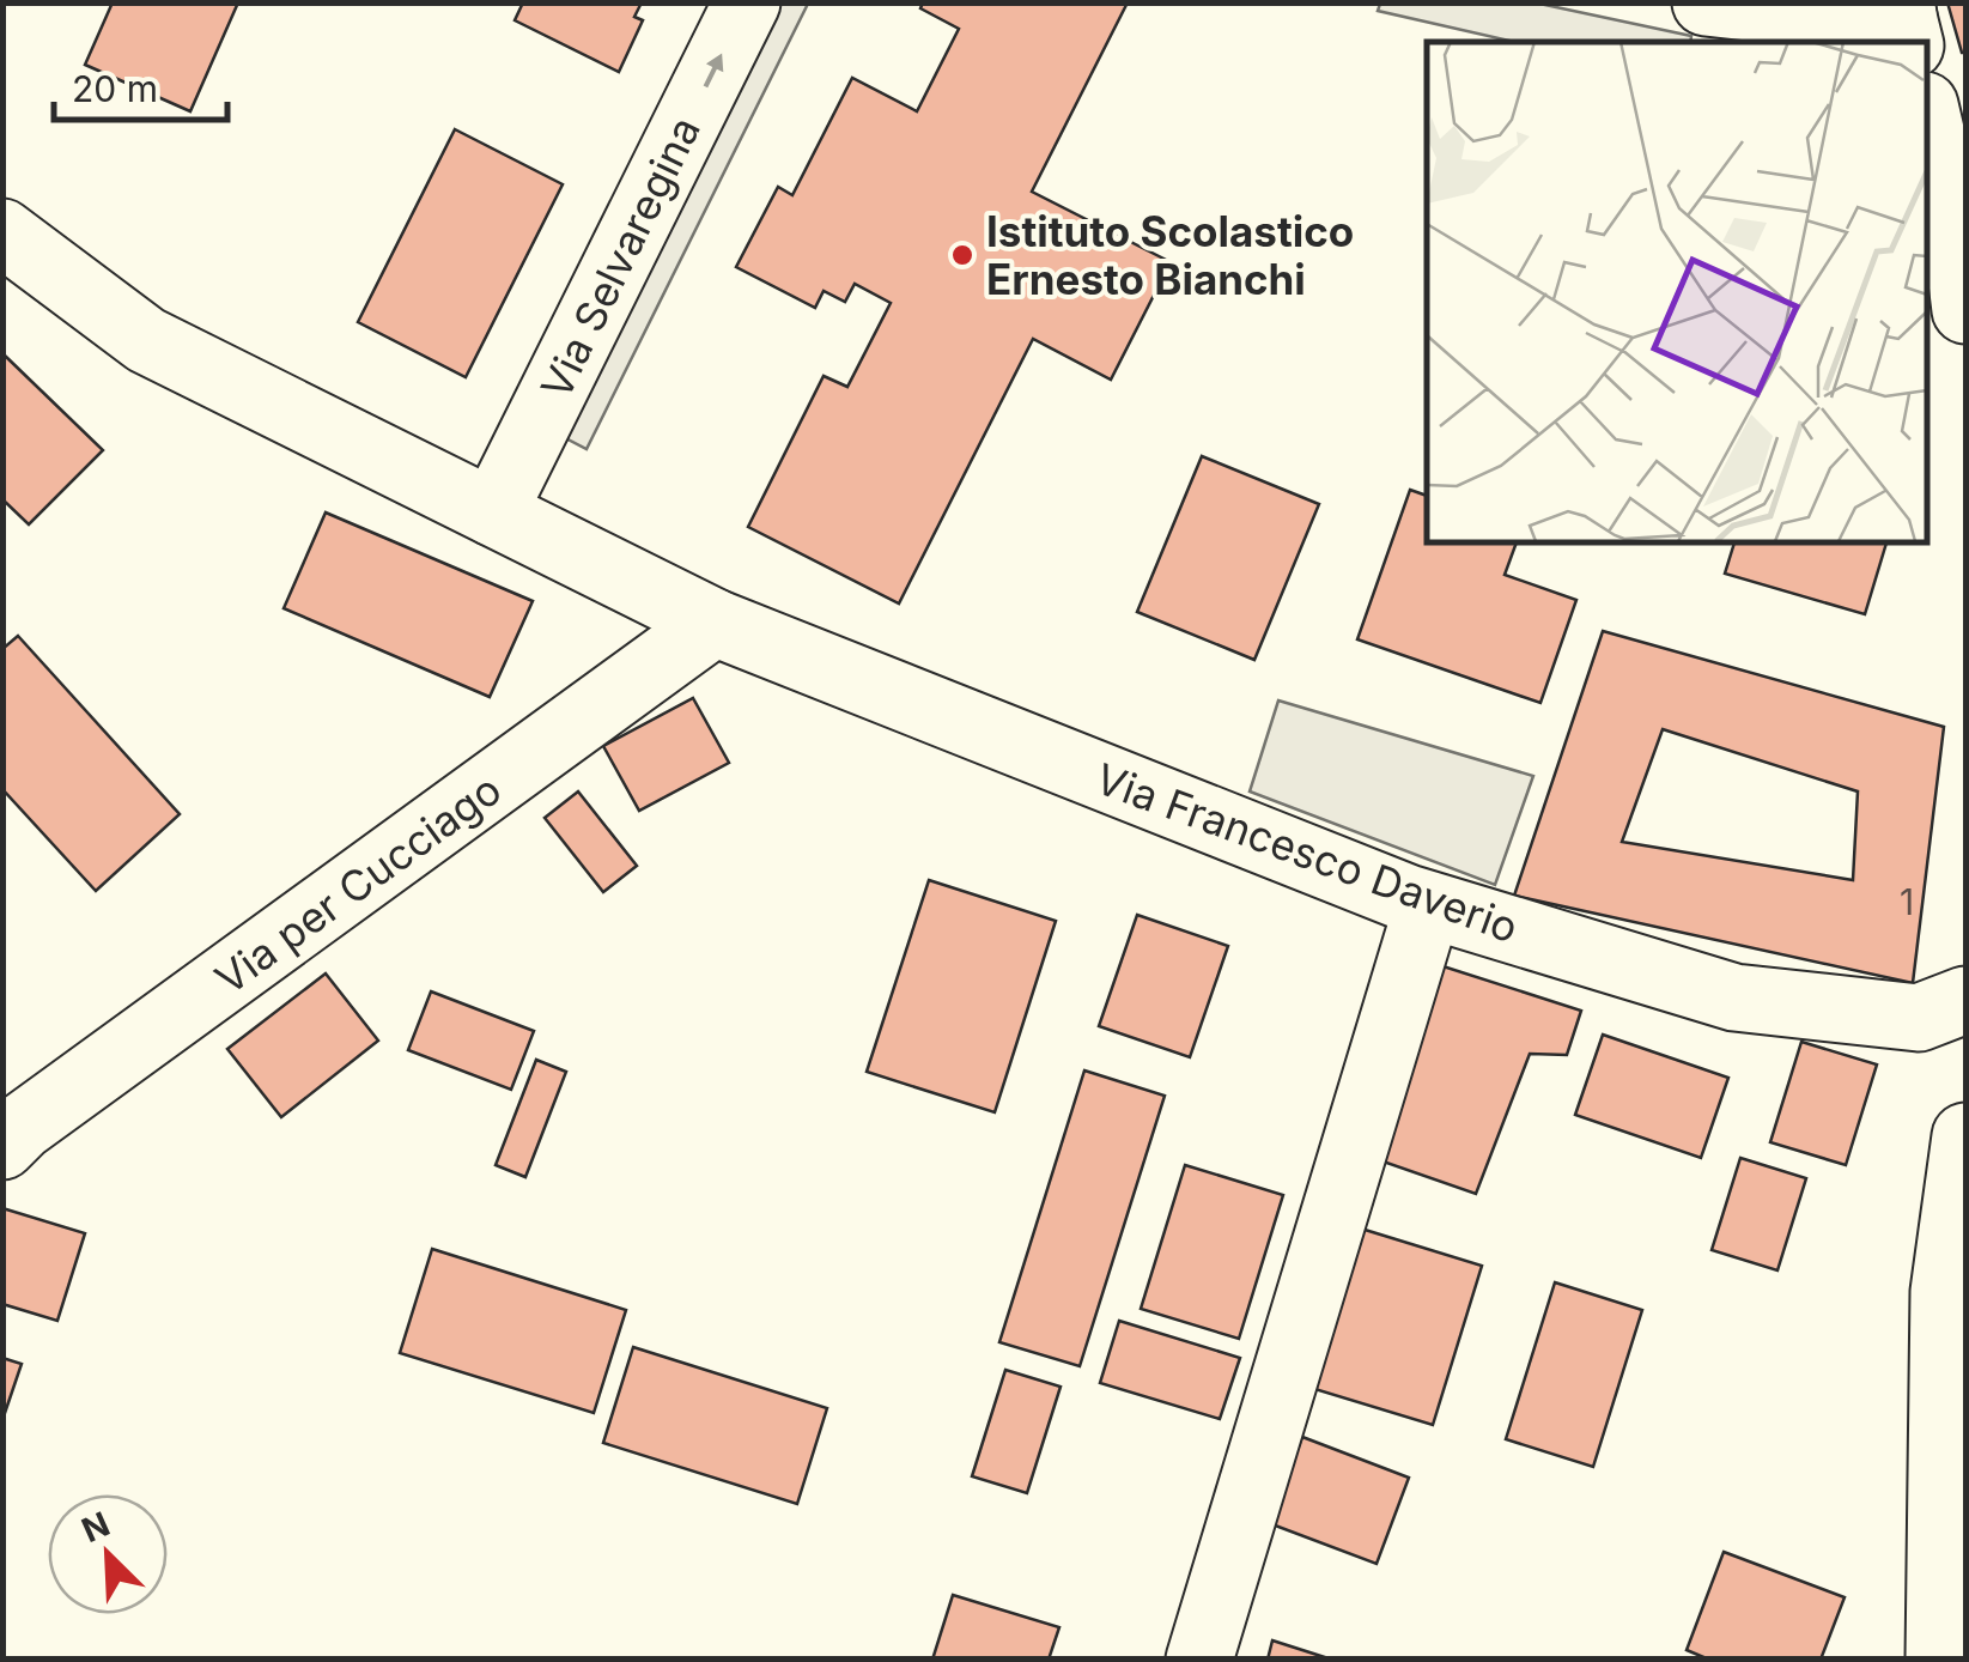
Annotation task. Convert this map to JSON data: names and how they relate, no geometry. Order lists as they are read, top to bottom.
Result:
{
  "streets": {
    "street": ["Via Selvaregina", "Via Francesco Daverio", "Via per Cucciago"]
  },
  "crossings": [
    ["Via Francesco Daverio", "Via per Cucciago"]
  ],
  "one_way": ["Via Selvaregina"],
  "places": ["Istituto Scolastico Ernesto Bianchi"],
  "house_numbers": ["1"],
  "scale_bar": "20 m",
  "north": "top left"
}
